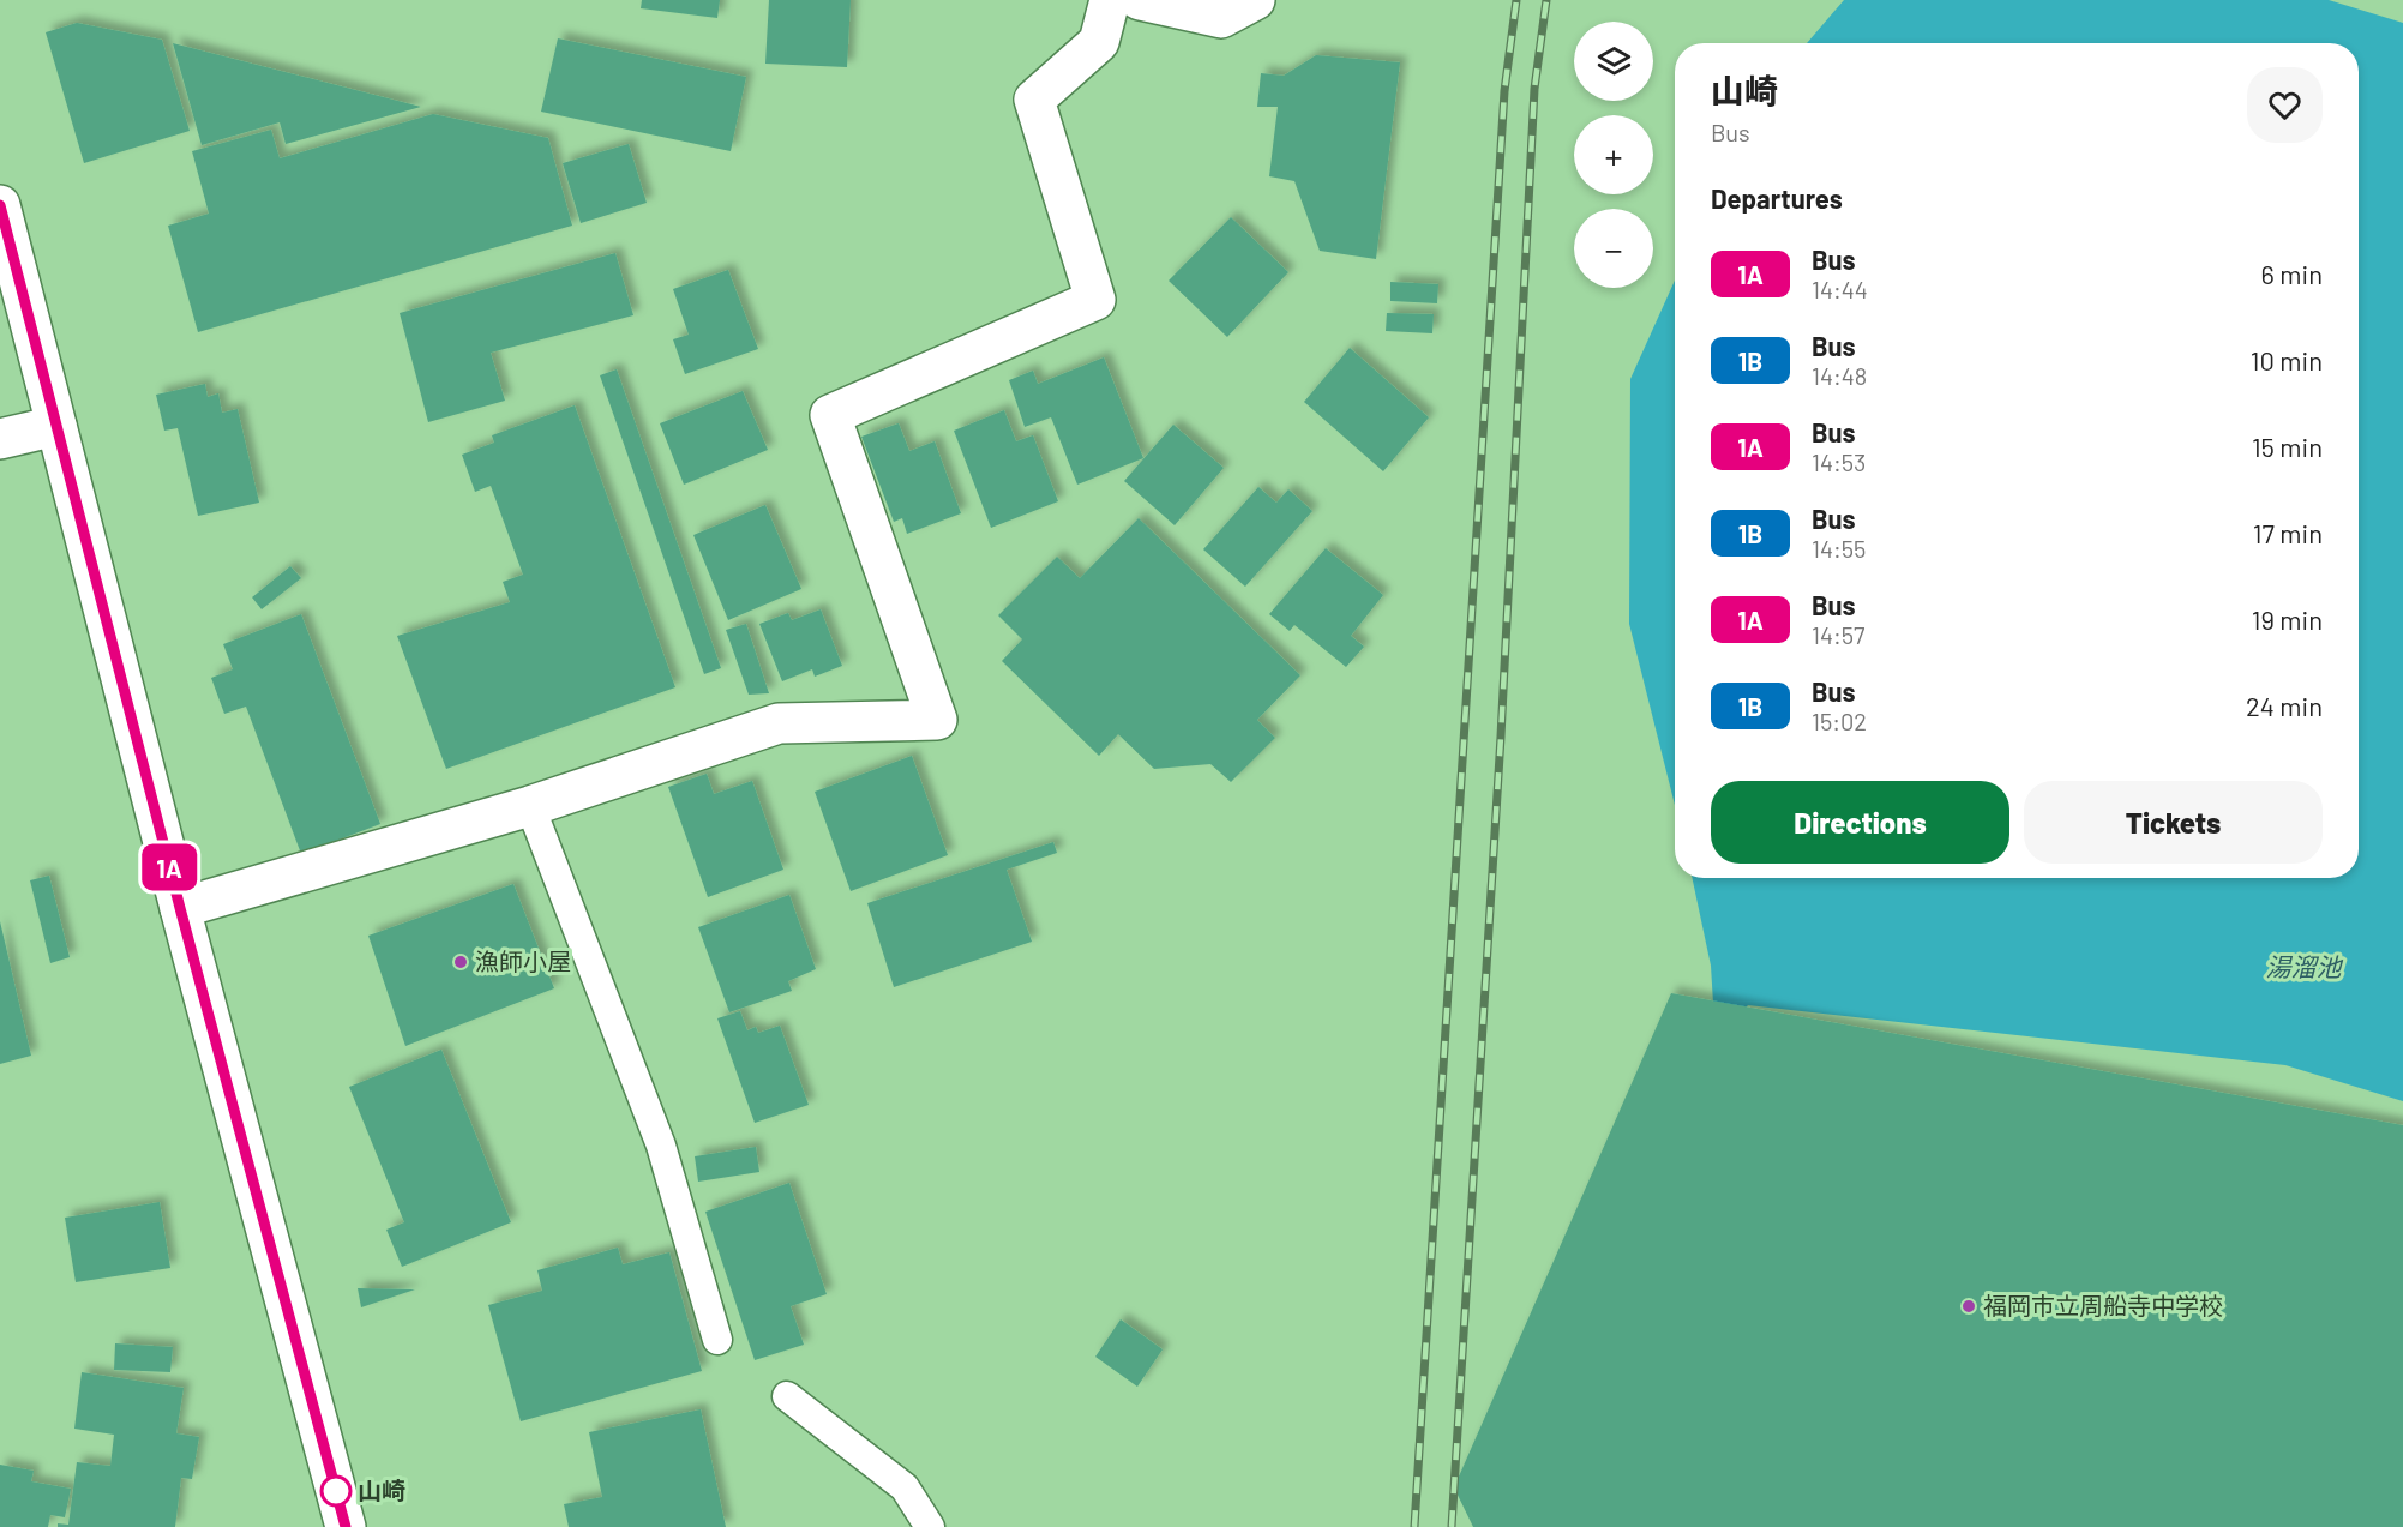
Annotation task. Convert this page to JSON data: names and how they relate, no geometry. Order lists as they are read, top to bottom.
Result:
{
  "water": ["湯溜池"],
  "places": ["漁師小屋", "福岡市立周船寺中学校", "山崎"],
  "lines": ["bus line 1A"],
  "page": {
    "on_map": "1A",
    "map_buttons": ["+", "−"],
    "heading": [
      ["山崎", "Bus"],
      "Departures"
    ],
    "list": [
      {
        "mark": "1A",
        "name": "Bus",
        "note": "14:44",
        "value": "6 min"
      },
      {
        "mark": "1B",
        "name": "Bus",
        "note": "14:48",
        "value": "10 min"
      },
      {
        "mark": "1A",
        "name": "Bus",
        "note": "14:53",
        "value": "15 min"
      },
      {
        "mark": "1B",
        "name": "Bus",
        "note": "14:55",
        "value": "17 min"
      },
      {
        "mark": "1A",
        "name": "Bus",
        "note": "14:57",
        "value": "19 min"
      },
      {
        "mark": "1B",
        "name": "Bus",
        "note": "15:02",
        "value": "24 min"
      }
    ],
    "buttons": ["Directions", "Tickets"]
  }
}
